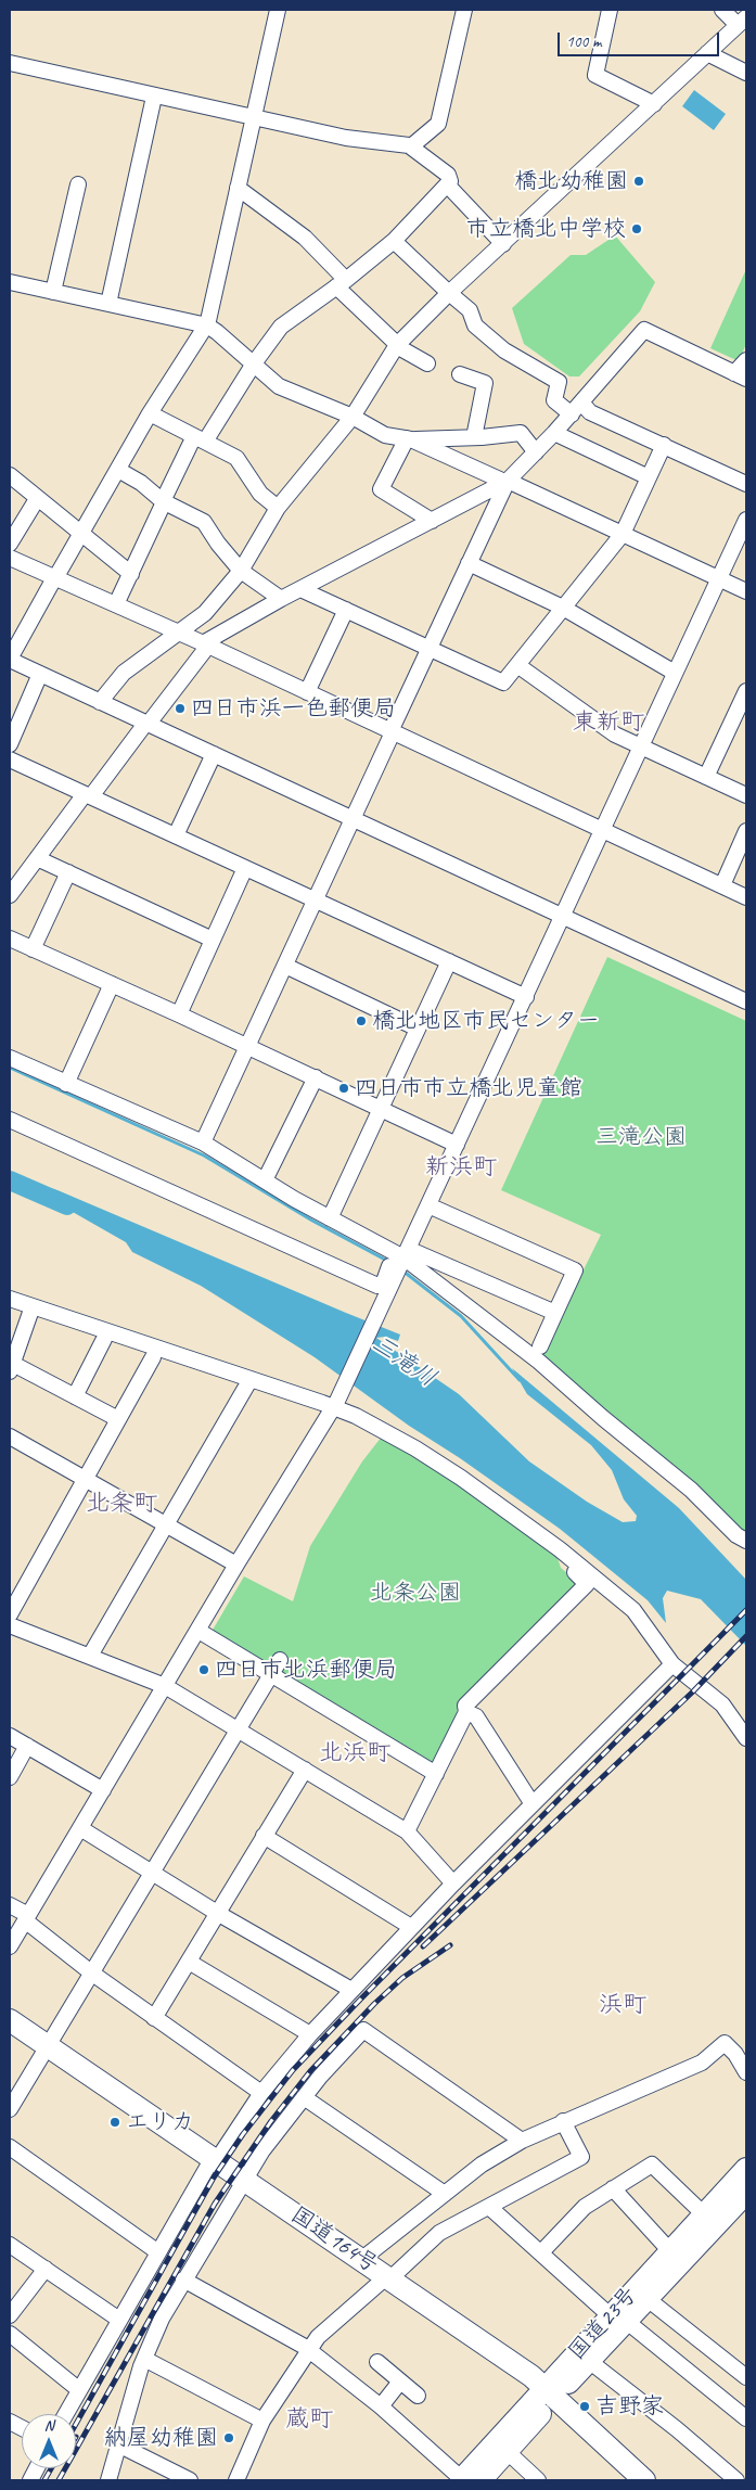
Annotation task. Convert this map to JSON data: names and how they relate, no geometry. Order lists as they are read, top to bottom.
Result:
{
  "streets": {
    "highway": ["国道164号", "国道23号"]
  },
  "crossings": [
    ["国道164号", "国道23号"]
  ],
  "districts": [
    "東新町",
    "新浜町",
    "北条町",
    "北浜町",
    "浜町",
    "蔵町"
  ],
  "water": ["三滝川"],
  "parks": ["三滝公園", "北条公園"],
  "places": [
    "橋北幼稚園",
    "市立橋北中学校",
    "四日市浜一色郵便局",
    "橋北地区市民センター",
    "四日市市立橋北児童館",
    "四日市北浜郵便局",
    "エリカ",
    "吉野家",
    "納屋幼稚園"
  ],
  "scale_bar": "100 m",
  "north": "top"
}
